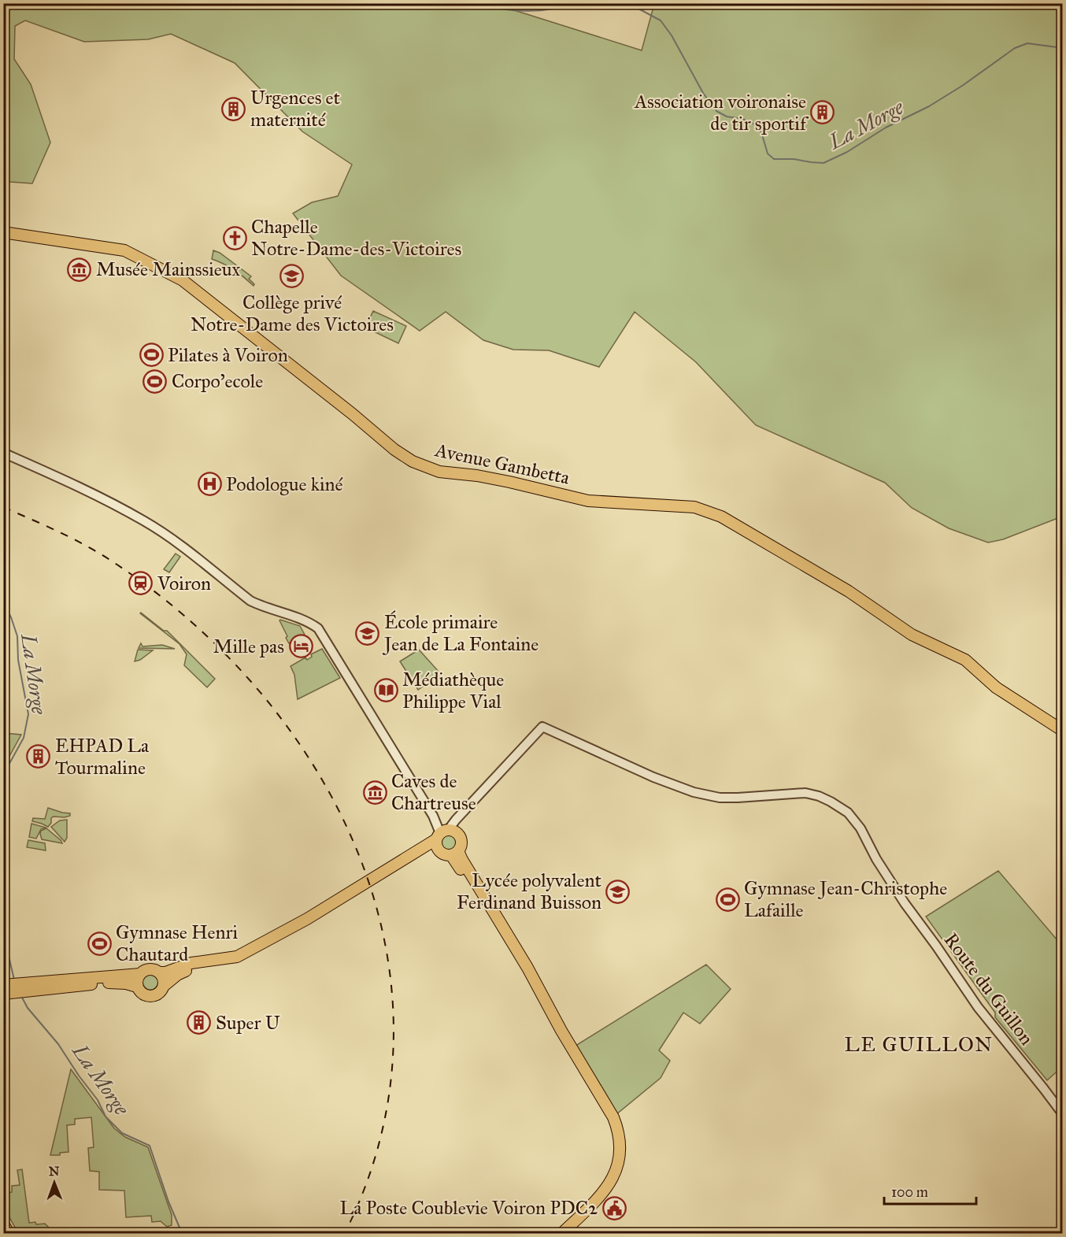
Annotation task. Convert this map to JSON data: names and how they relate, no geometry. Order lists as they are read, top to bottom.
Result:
{
  "streets": {
    "main road": ["Avenue Gambetta"],
    "street": ["Route du Guillon"]
  },
  "districts": ["LE GUILLON"],
  "water": ["La Morge"],
  "places": {
    "building": [
      "Urgences et maternité",
      "Association voironaise de tir sportif",
      "EHPAD La Tourmaline",
      "Super U"
    ],
    "church": ["Chapelle Notre-Dame-des-Victoires"],
    "museum": ["Musée Mainssieux", "Caves de Chartreuse"],
    "school or university": ["Collège privé Notre-Dame des Victoires", "École primaire Jean de La Fontaine", "Lycée polyvalent Ferdinand Buisson"],
    "sports": [
      "Pilates à Voiron",
      "Corpo'ecole",
      "Gymnase Jean-Christophe Lafaille",
      "Gymnase Henri Chautard"
    ],
    "hospital": ["Podologue kiné"],
    "station": ["Voiron"],
    "hotel": ["Mille pas"],
    "library": ["Médiathèque Philippe Vial"],
    "public building": ["La Poste Coublevie Voiron PDC2"]
  },
  "scale_bar": "100 m",
  "north": "top"
}
